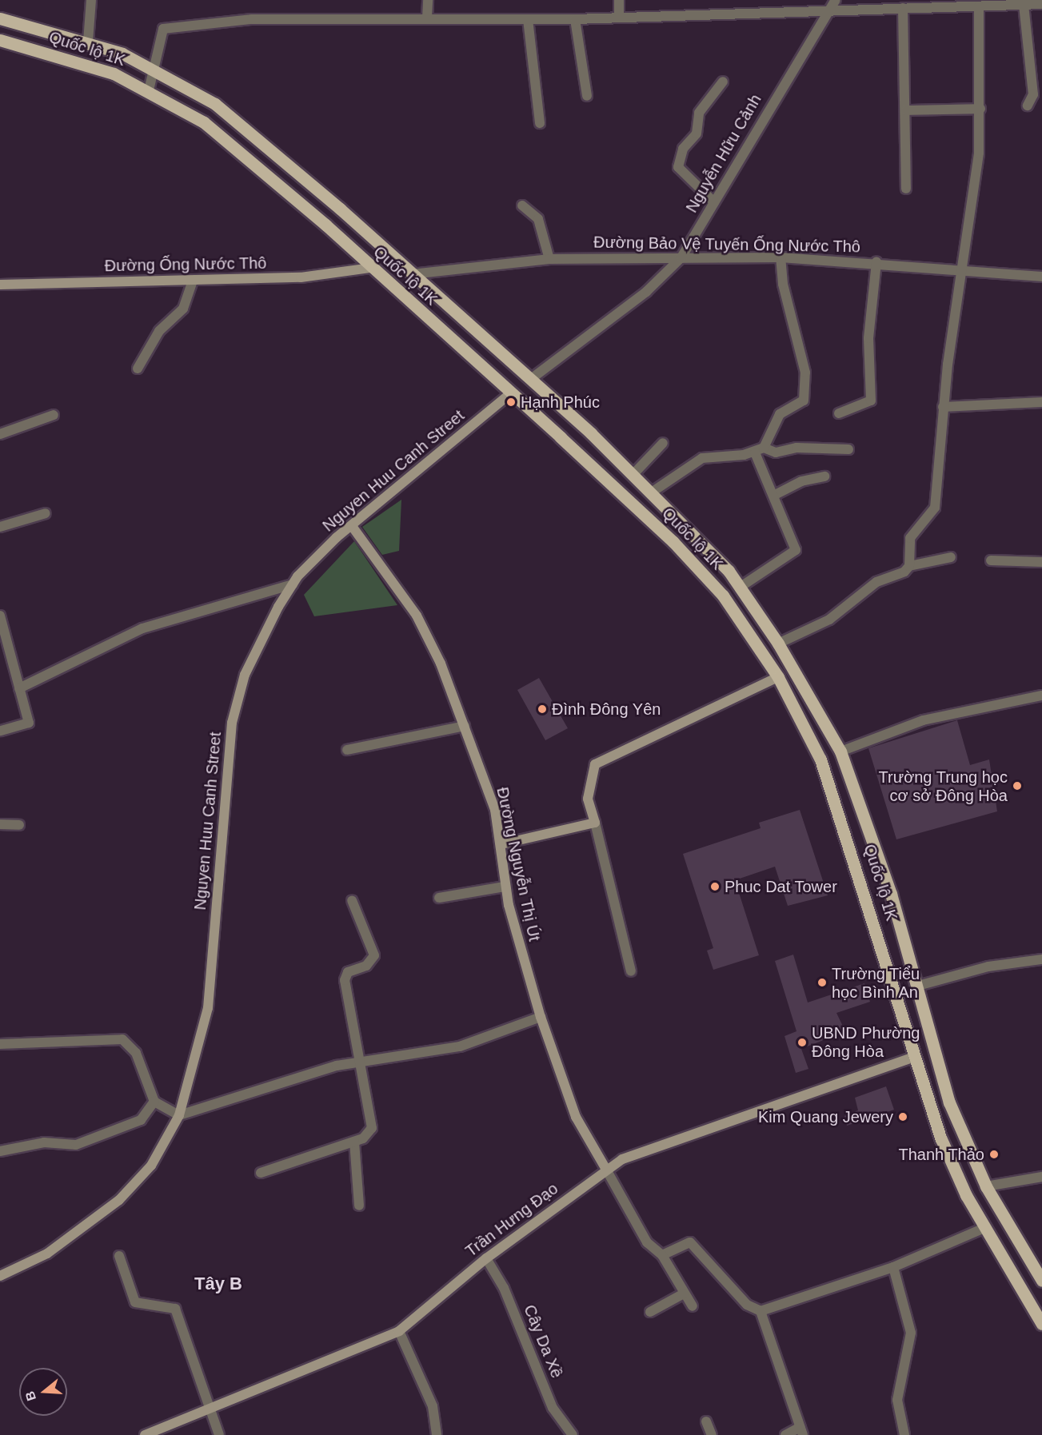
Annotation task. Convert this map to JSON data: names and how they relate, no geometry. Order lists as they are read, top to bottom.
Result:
{
  "streets": {
    "main road": ["Quốc lộ 1K"],
    "street": [
      "Nguyễn Hữu Cảnh",
      "Đường Bảo Vệ Tuyến Ống Nước Thô",
      "Đường Ống Nước Thô",
      "Nguyen Huu Canh Street",
      "Đường Nguyễn Thị Út",
      "Trần Hưng Đạo",
      "Cây Da Xề"
    ]
  },
  "crossings": [
    ["Quốc lộ 1K", "Nguyễn Hữu Cảnh"],
    ["Quốc lộ 1K", "Đường Bảo Vệ Tuyến Ống Nước Thô"],
    ["Quốc lộ 1K", "Đường Ống Nước Thô"],
    ["Quốc lộ 1K", "Nguyen Huu Canh Street"],
    ["Quốc lộ 1K", "Trần Hưng Đạo"],
    ["Nguyễn Hữu Cảnh", "Đường Bảo Vệ Tuyến Ống Nước Thô"],
    ["Nguyen Huu Canh Street", "Đường Nguyễn Thị Út"],
    ["Đường Nguyễn Thị Út", "Trần Hưng Đạo"],
    ["Trần Hưng Đạo", "Cây Da Xề"]
  ],
  "districts": ["Tây B"],
  "places": [
    "Hạnh Phúc",
    "Đình Đông Yên",
    "Trường Trung học cơ sở Đông Hòa",
    "Phuc Dat Tower",
    "Trường Tiểu học Bình An",
    "UBND Phường Đông Hòa",
    "Kim Quang Jewery",
    "Thanh Thảo"
  ],
  "north": "left"
}
